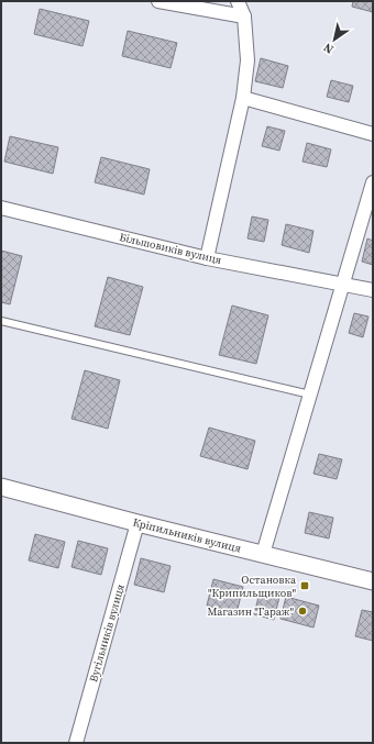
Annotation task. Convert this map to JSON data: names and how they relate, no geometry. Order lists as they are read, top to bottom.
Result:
{
  "streets": {
    "street": ["Більшовиків вулиця", "Кріпильників вулиця", "Вугільників вулиця"]
  },
  "crossings": [
    ["Кріпильників вулиця", "Вугільників вулиця"]
  ],
  "places": {
    "transit": ["Остановка \"Крипильщиков\""],
    "other": ["Магазин \"Гараж\""]
  },
  "north": "bottom left"
}
